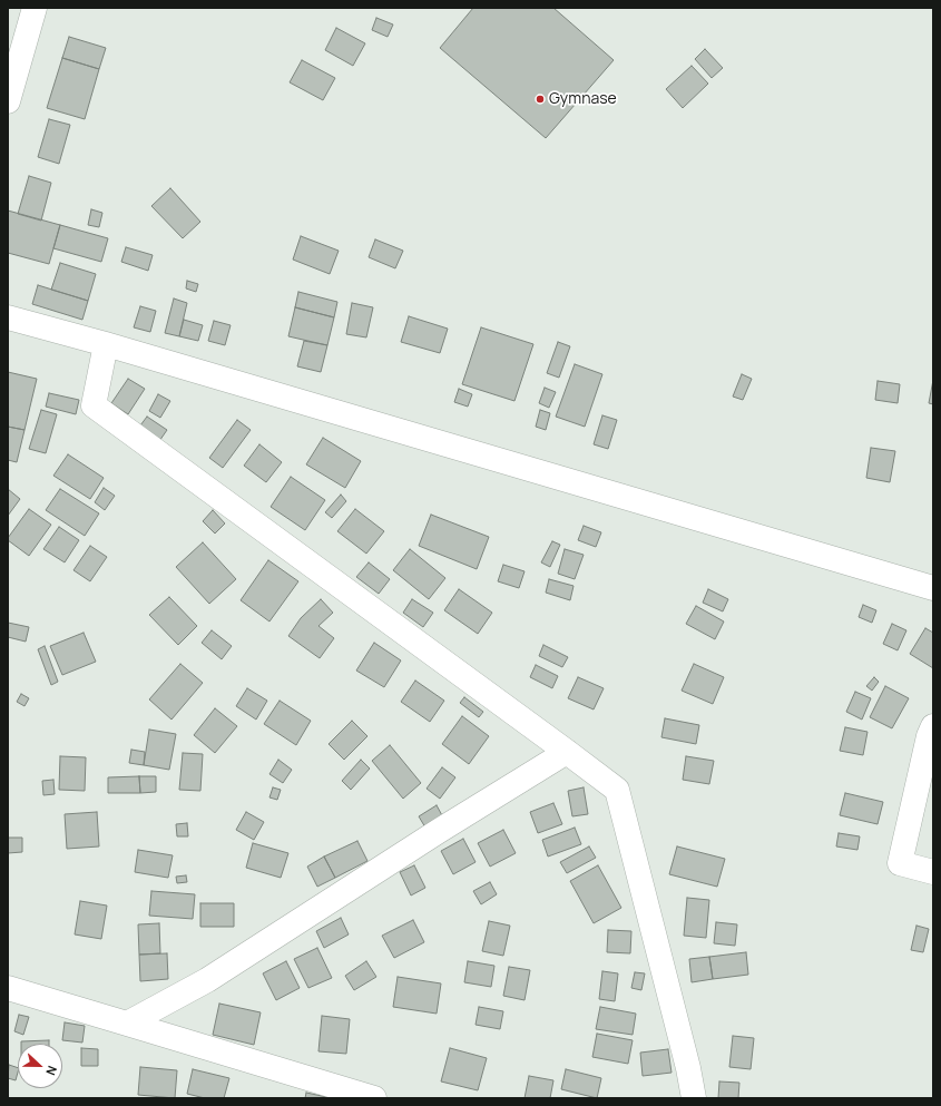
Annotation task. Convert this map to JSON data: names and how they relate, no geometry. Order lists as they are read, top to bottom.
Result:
{
  "places": ["Gymnase"],
  "north": "right"
}
